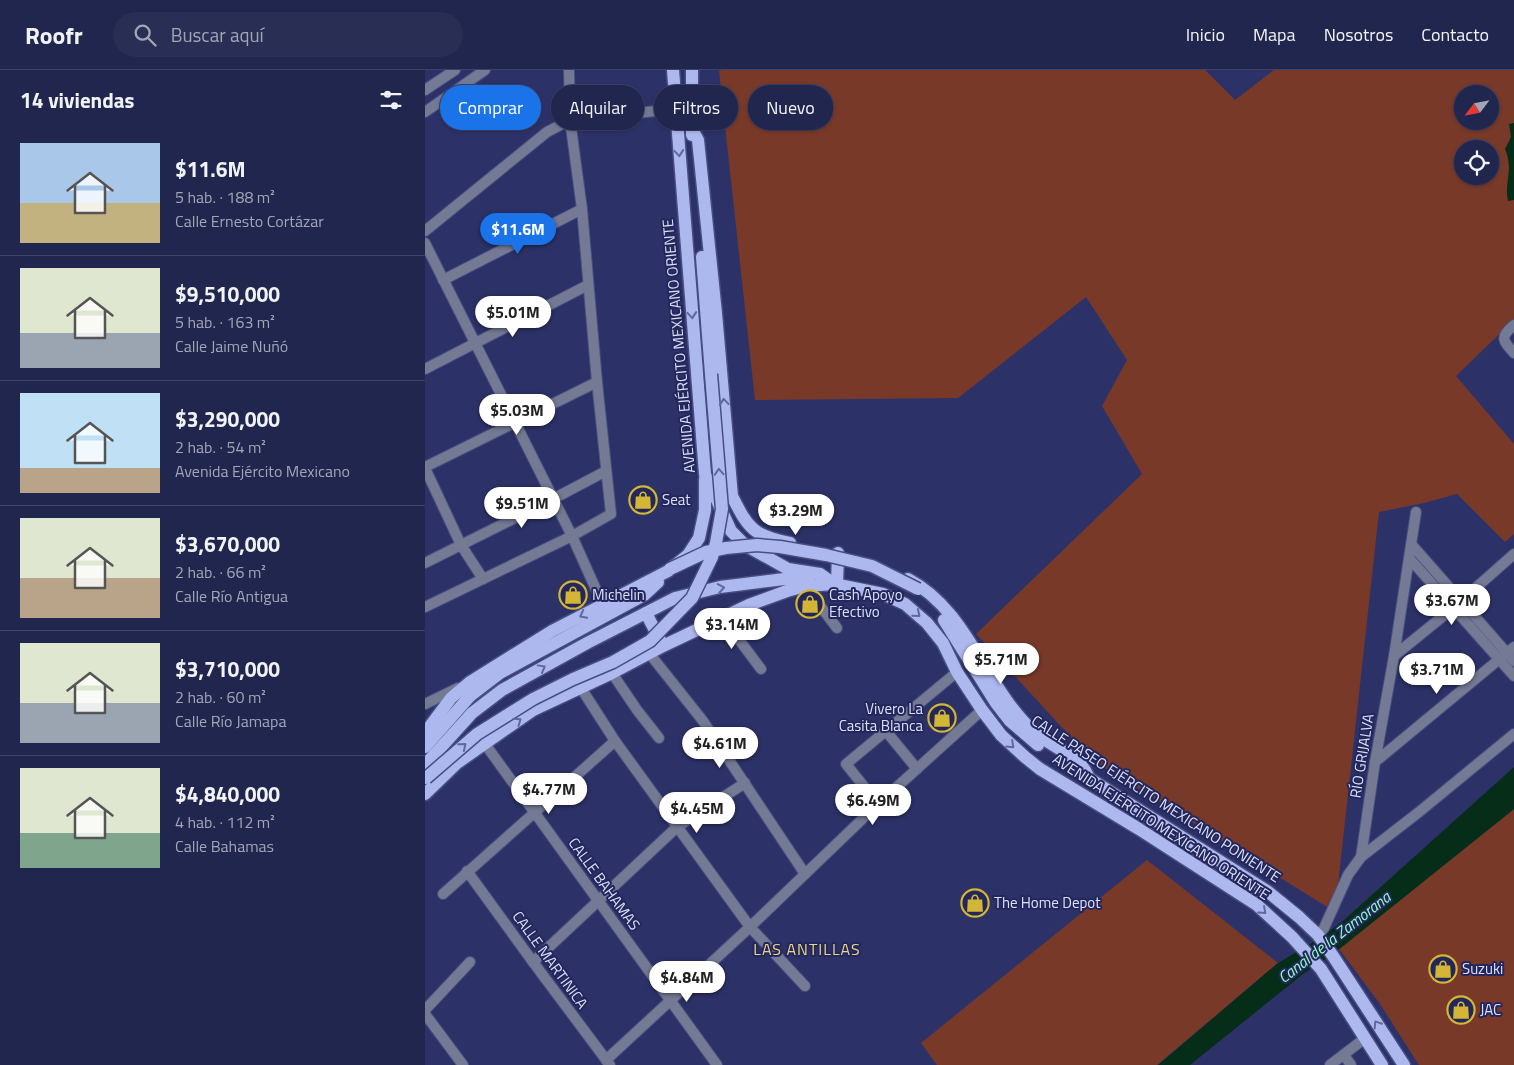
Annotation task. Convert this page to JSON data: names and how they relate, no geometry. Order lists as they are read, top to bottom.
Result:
{
  "streets": {
    "main road": ["AVENIDA EJÉRCITO MEXICANO ORIENTE", "CALLE PASEO EJÉRCITO MEXICANO PONIENTE"],
    "street": ["RÍO GRIJALVA", "CALLE BAHAMAS", "CALLE MARTINICA"]
  },
  "crossings": [
    ["RÍO GRIJALVA", "CALLE PASEO EJÉRCITO MEXICANO PONIENTE"]
  ],
  "districts": ["LAS ANTILLAS"],
  "water": ["Canal de la Zamorana"],
  "places": {
    "shop": [
      "Seat",
      "Michelin",
      "Cash Apoyo Efectivo",
      "Vivero La Casita Blanca",
      "The Home Depot",
      "Suzuki",
      "JAC"
    ]
  },
  "north": "bottom left",
  "page": {
    "header": "Roofr",
    "search": "Buscar aquí",
    "nav": [
      "Inicio",
      "Mapa",
      "Nosotros",
      "Contacto"
    ],
    "heading": "14 viviendas",
    "chip": [
      "Comprar",
      "Alquilar",
      "Filtros",
      "Nuevo"
    ],
    "list": [
      {
        "name": "$11.6M",
        "note": "5 hab. · 188 m² · Calle Ernesto Cortázar"
      },
      {
        "name": "$9,510,000",
        "note": "5 hab. · 163 m² · Calle Jaime Nuñó"
      },
      {
        "name": "$3,290,000",
        "note": "2 hab. · 54 m² · Avenida Ejército Mexicano"
      },
      {
        "name": "$3,670,000",
        "note": "2 hab. · 66 m² · Calle Río Antigua"
      },
      {
        "name": "$3,710,000",
        "note": "2 hab. · 60 m² · Calle Río Jamapa"
      },
      {
        "name": "$4,840,000",
        "note": "4 hab. · 112 m² · Calle Bahamas"
      }
    ],
    "price": [
      "$11.6M",
      "$5.01M",
      "$5.03M",
      "$9.51M",
      "$3.29M",
      "$3.67M",
      "$3.14M",
      "$5.71M",
      "$3.71M",
      "$4.61M",
      "$4.77M",
      "$6.49M",
      "$4.45M",
      "$4.84M"
    ]
  }
}
